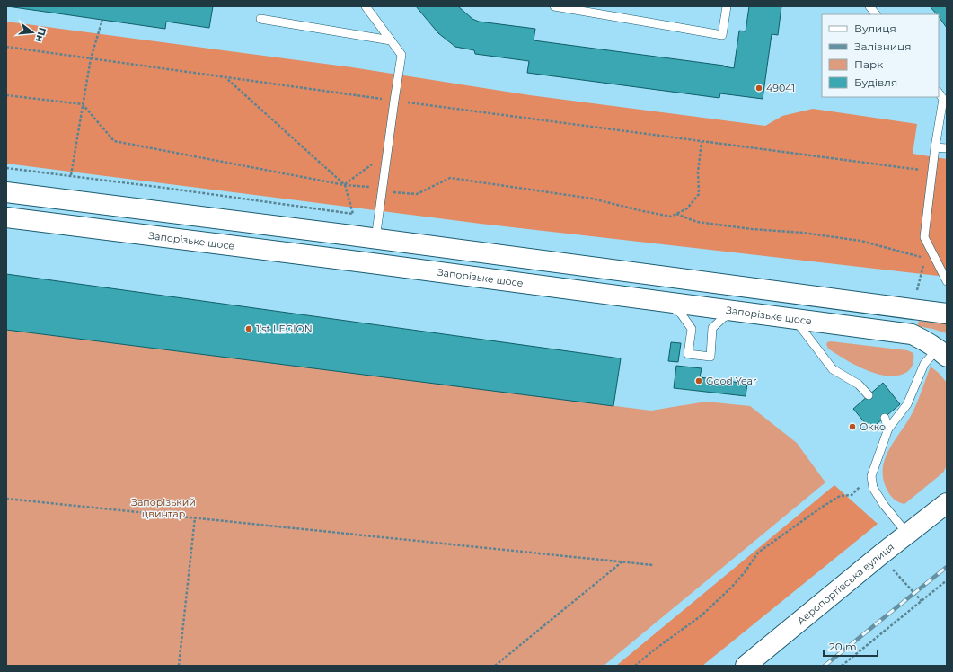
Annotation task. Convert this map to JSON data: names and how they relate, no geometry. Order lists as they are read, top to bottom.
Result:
{
  "streets": {
    "main road": ["Запорізьке шосе", "Аеропортівська вулиця"]
  },
  "parks": ["Запорізький цвинтар"],
  "places": [
    "49041",
    "1'st LEGION",
    "Good Year",
    "Окко"
  ],
  "legend": [
    "Вулиця",
    "Залізниця",
    "Парк",
    "Будівля"
  ],
  "scale_bar": "20 m",
  "north": "right"
}
